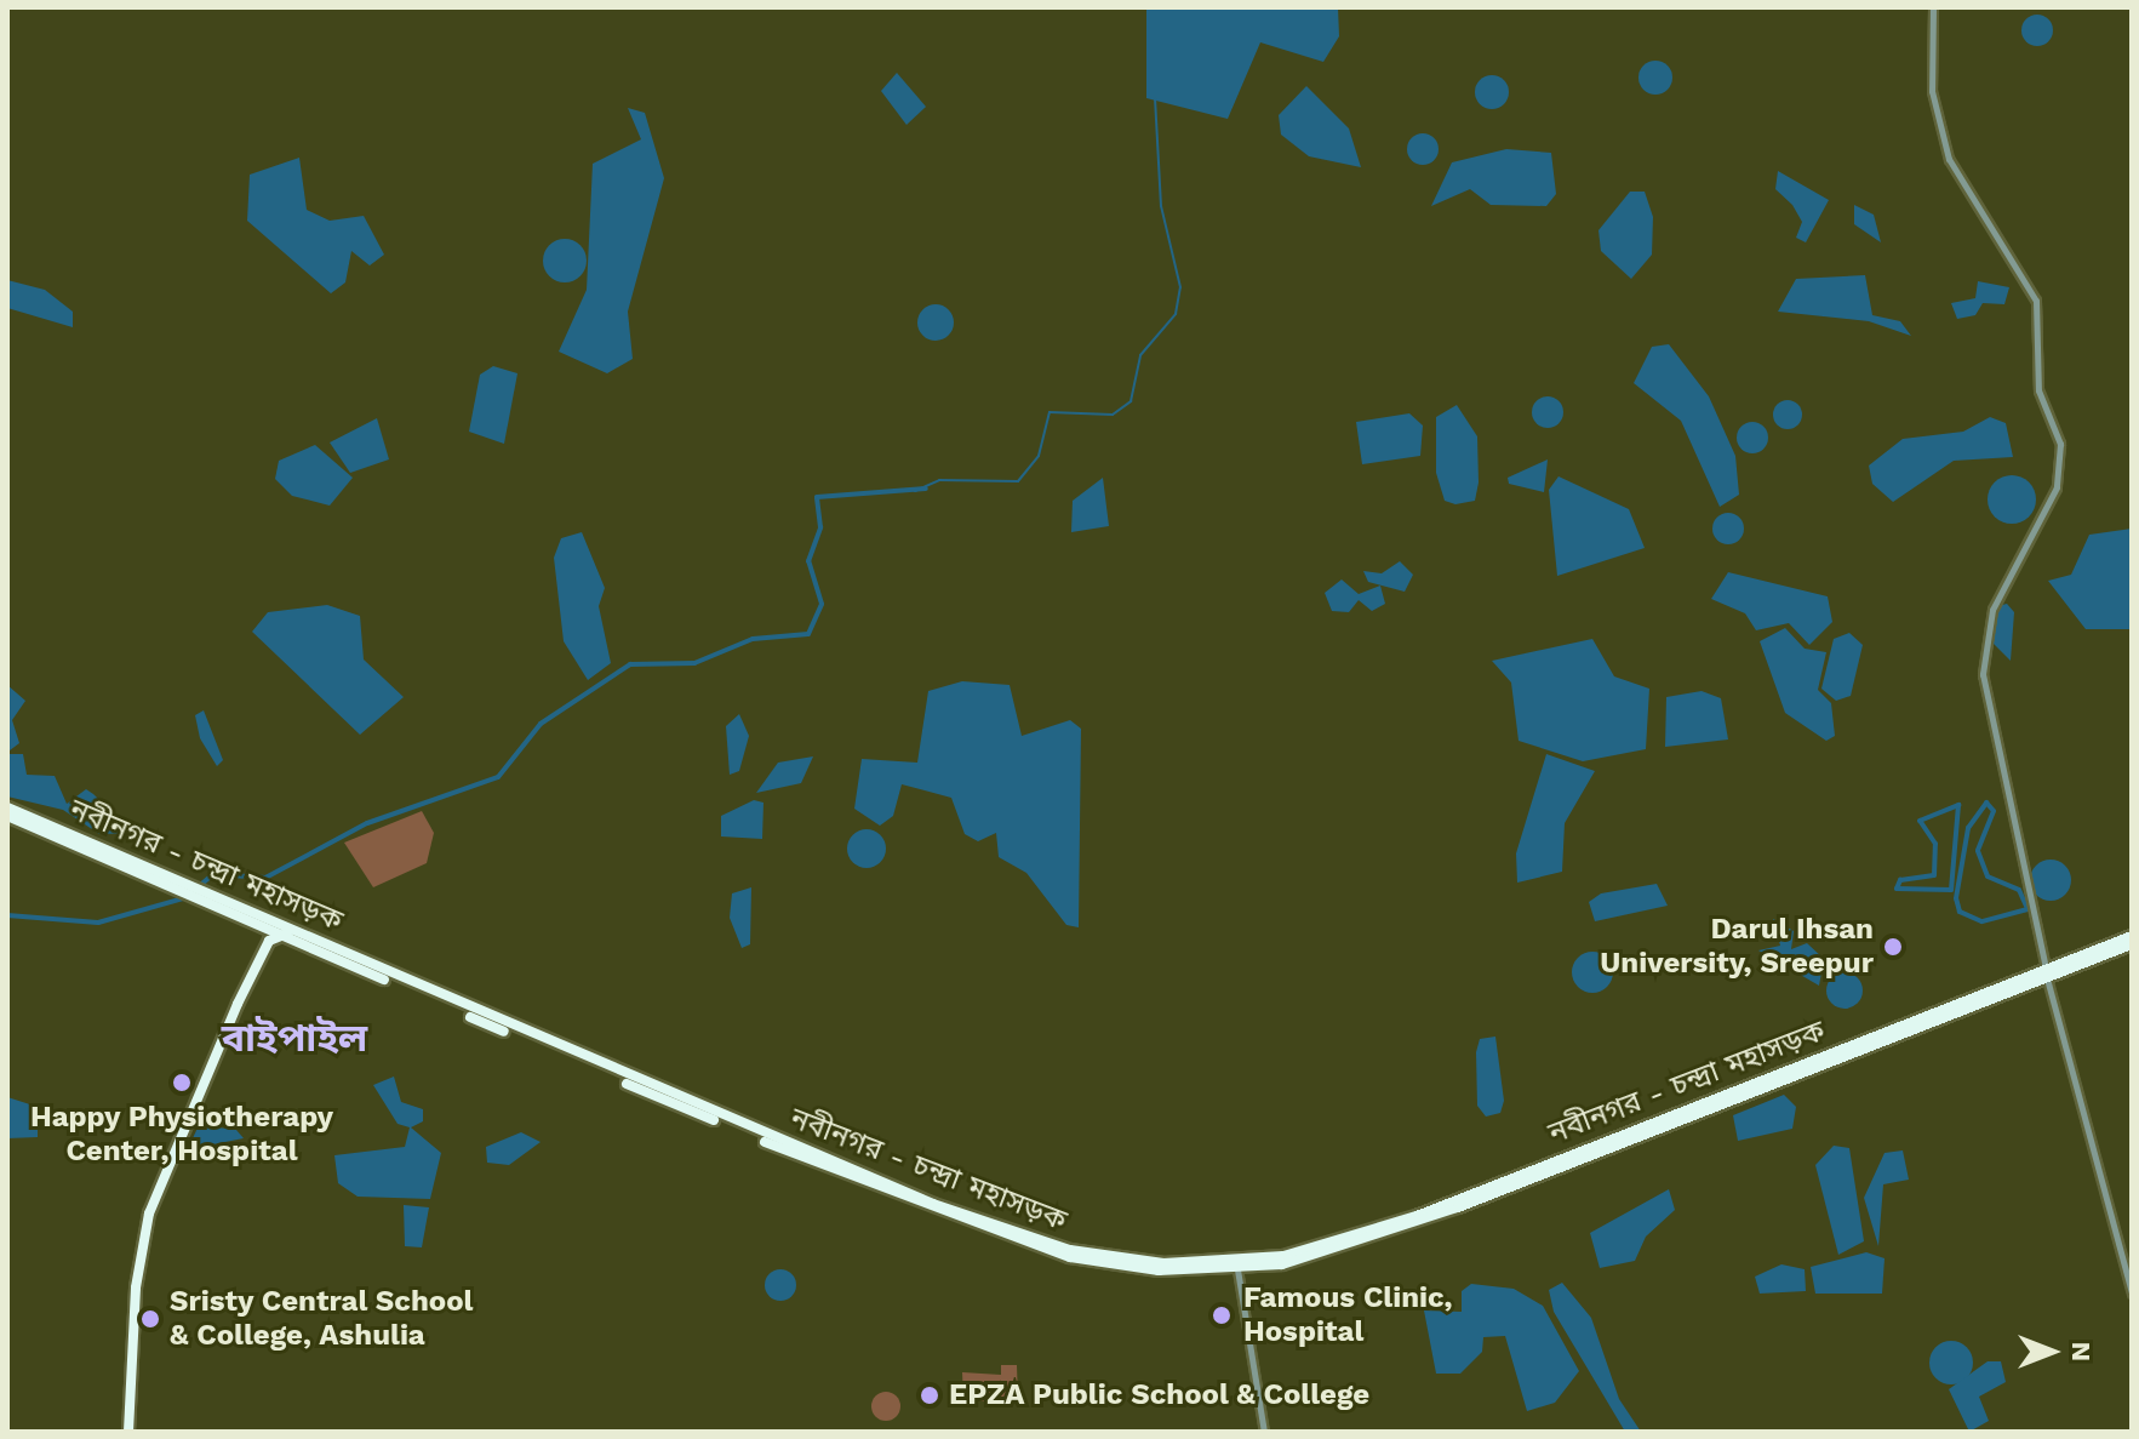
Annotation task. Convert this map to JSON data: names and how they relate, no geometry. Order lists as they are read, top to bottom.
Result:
{
  "streets": {
    "highway": ["নবীনগর - চন্দ্রা মহাসড়ক"]
  },
  "districts": ["বাইপাইল"],
  "places": [
    "Darul Ihsan University, Sreepur",
    "Happy Physiotherapy Center, Hospital",
    "Famous Clinic, Hospital",
    "Sristy Central School & College, Ashulia",
    "EPZA Public School & College"
  ],
  "north": "right"
}
